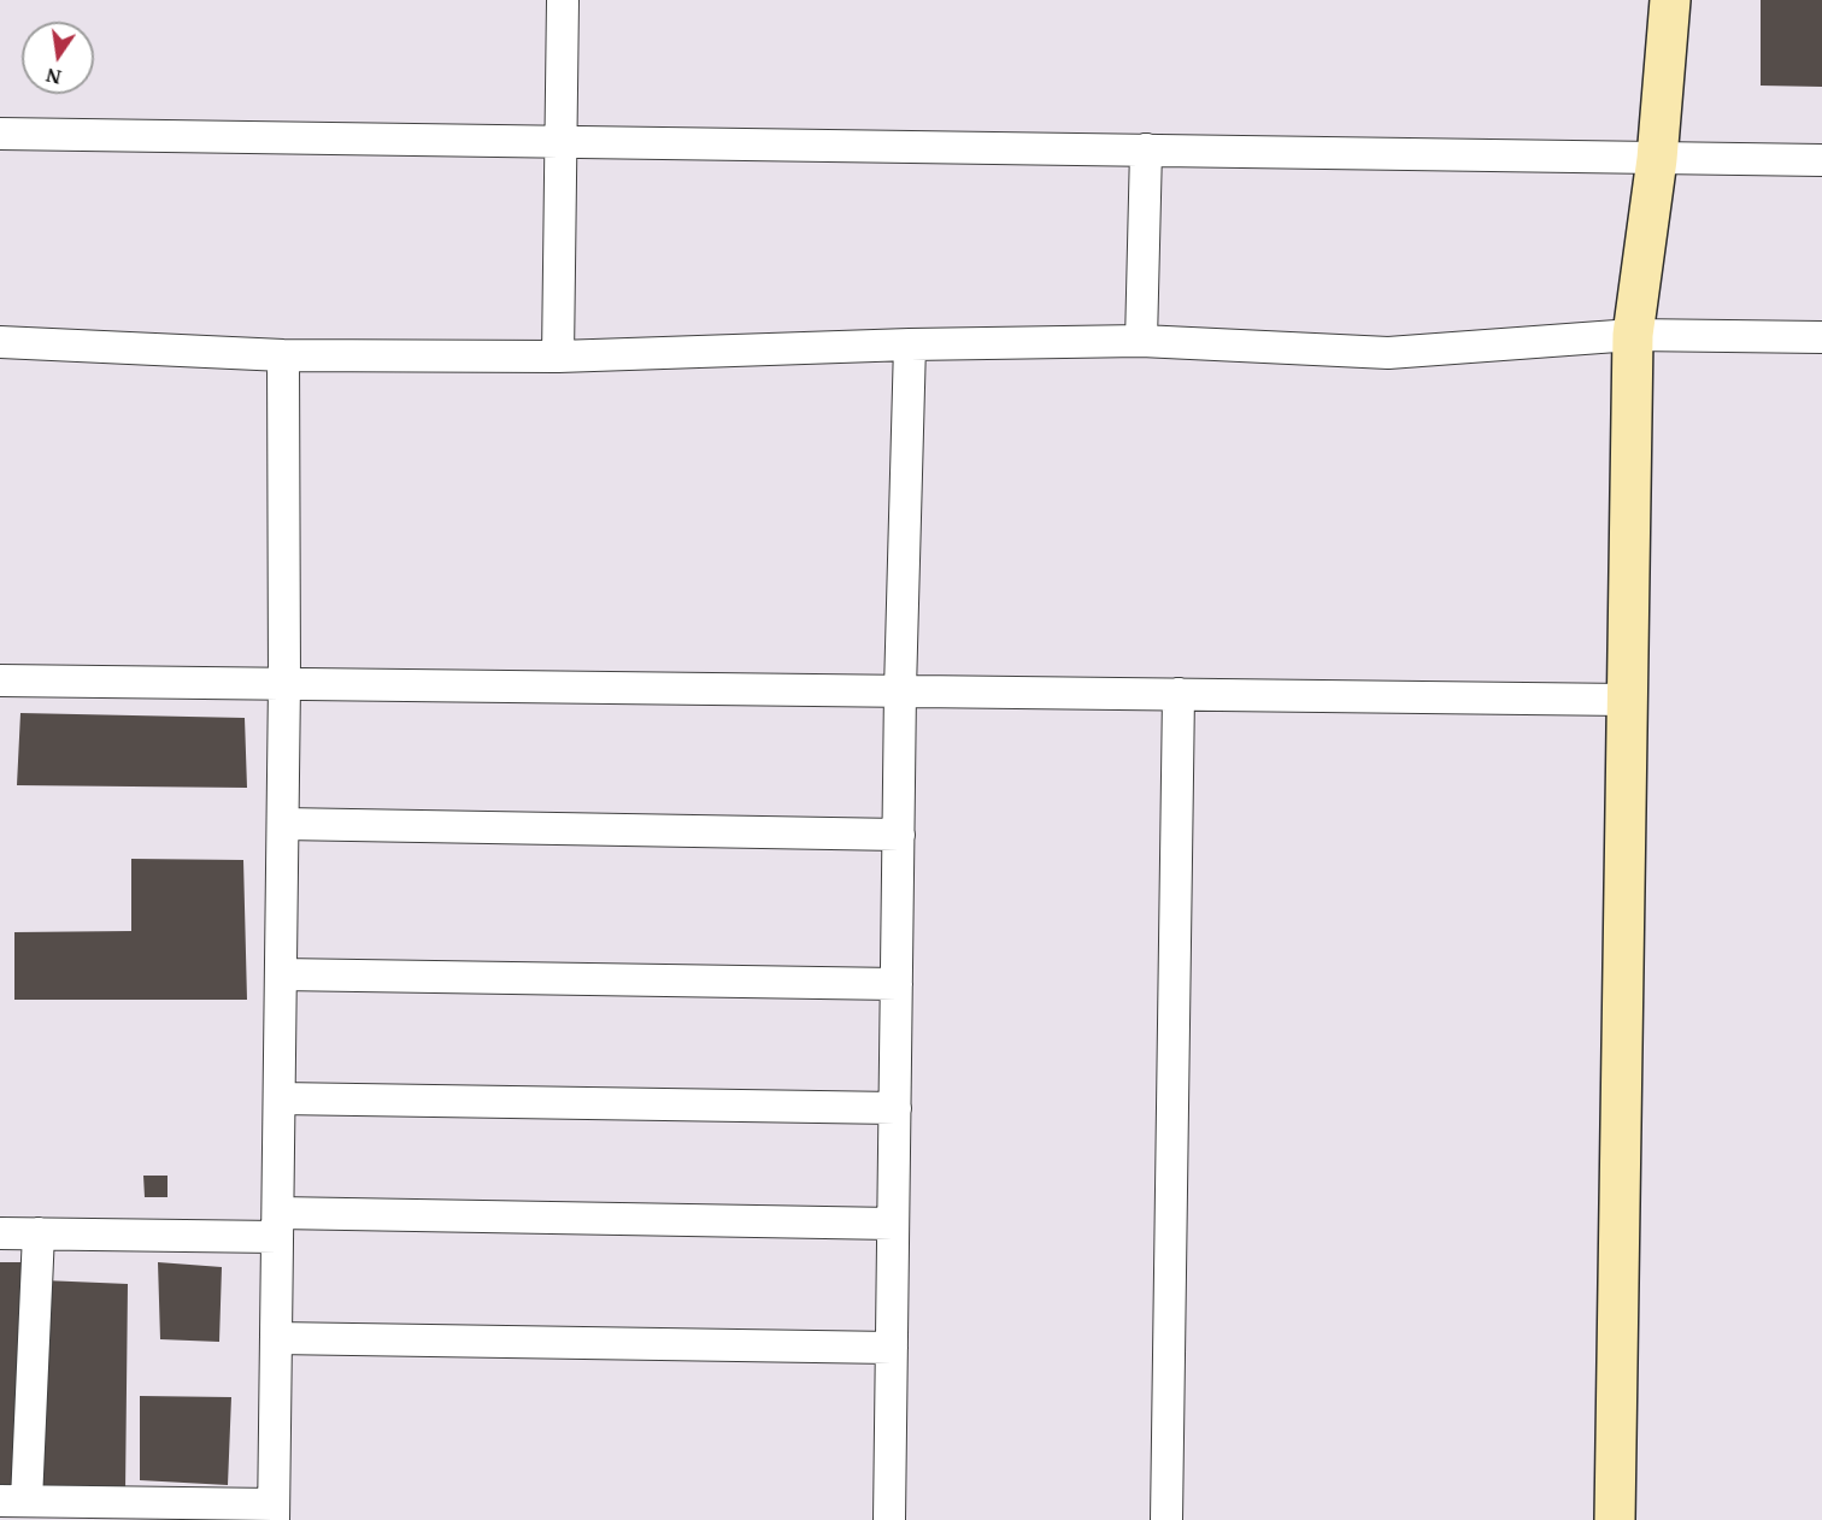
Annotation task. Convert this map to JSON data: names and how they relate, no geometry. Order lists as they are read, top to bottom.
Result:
{
  "north": "bottom"
}
